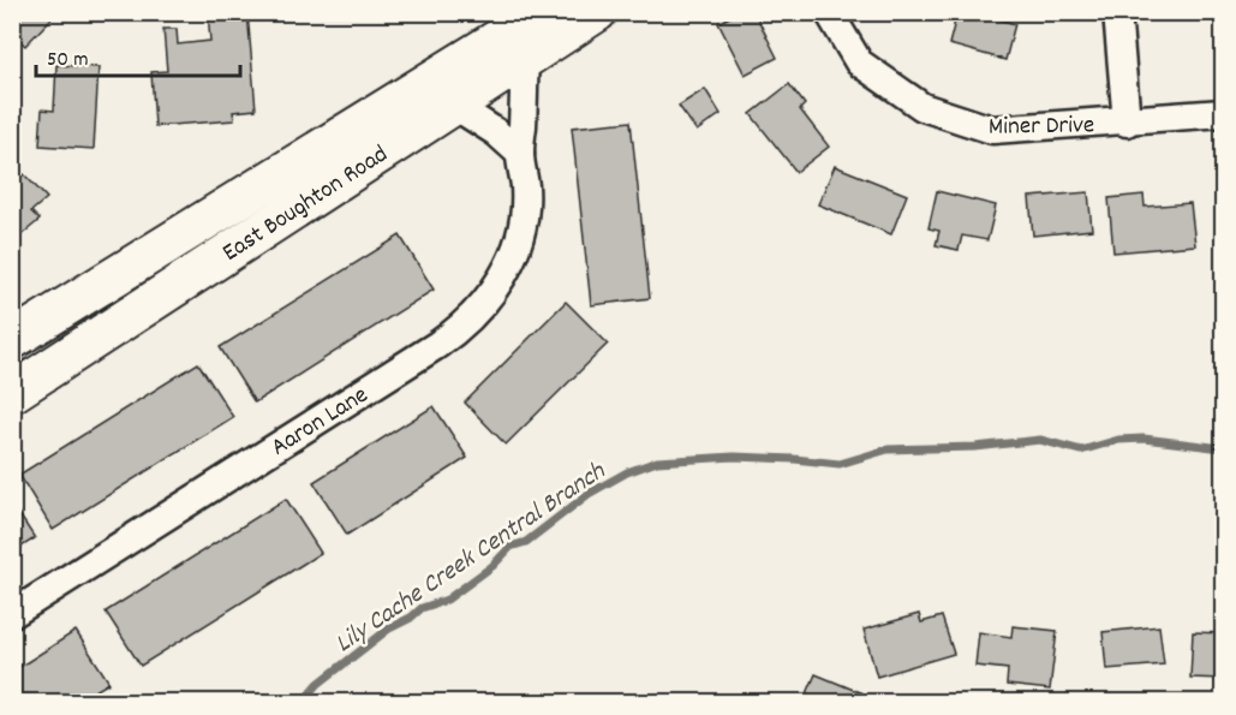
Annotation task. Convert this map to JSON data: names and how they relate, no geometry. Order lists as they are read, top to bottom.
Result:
{
  "streets": {
    "main road": ["East Boughton Road"],
    "street": ["Miner Drive", "Aaron Lane"]
  },
  "crossings": [
    ["East Boughton Road", "Aaron Lane"]
  ],
  "water": ["Lily Cache Creek Central Branch"],
  "scale_bar": "50 m"
}
